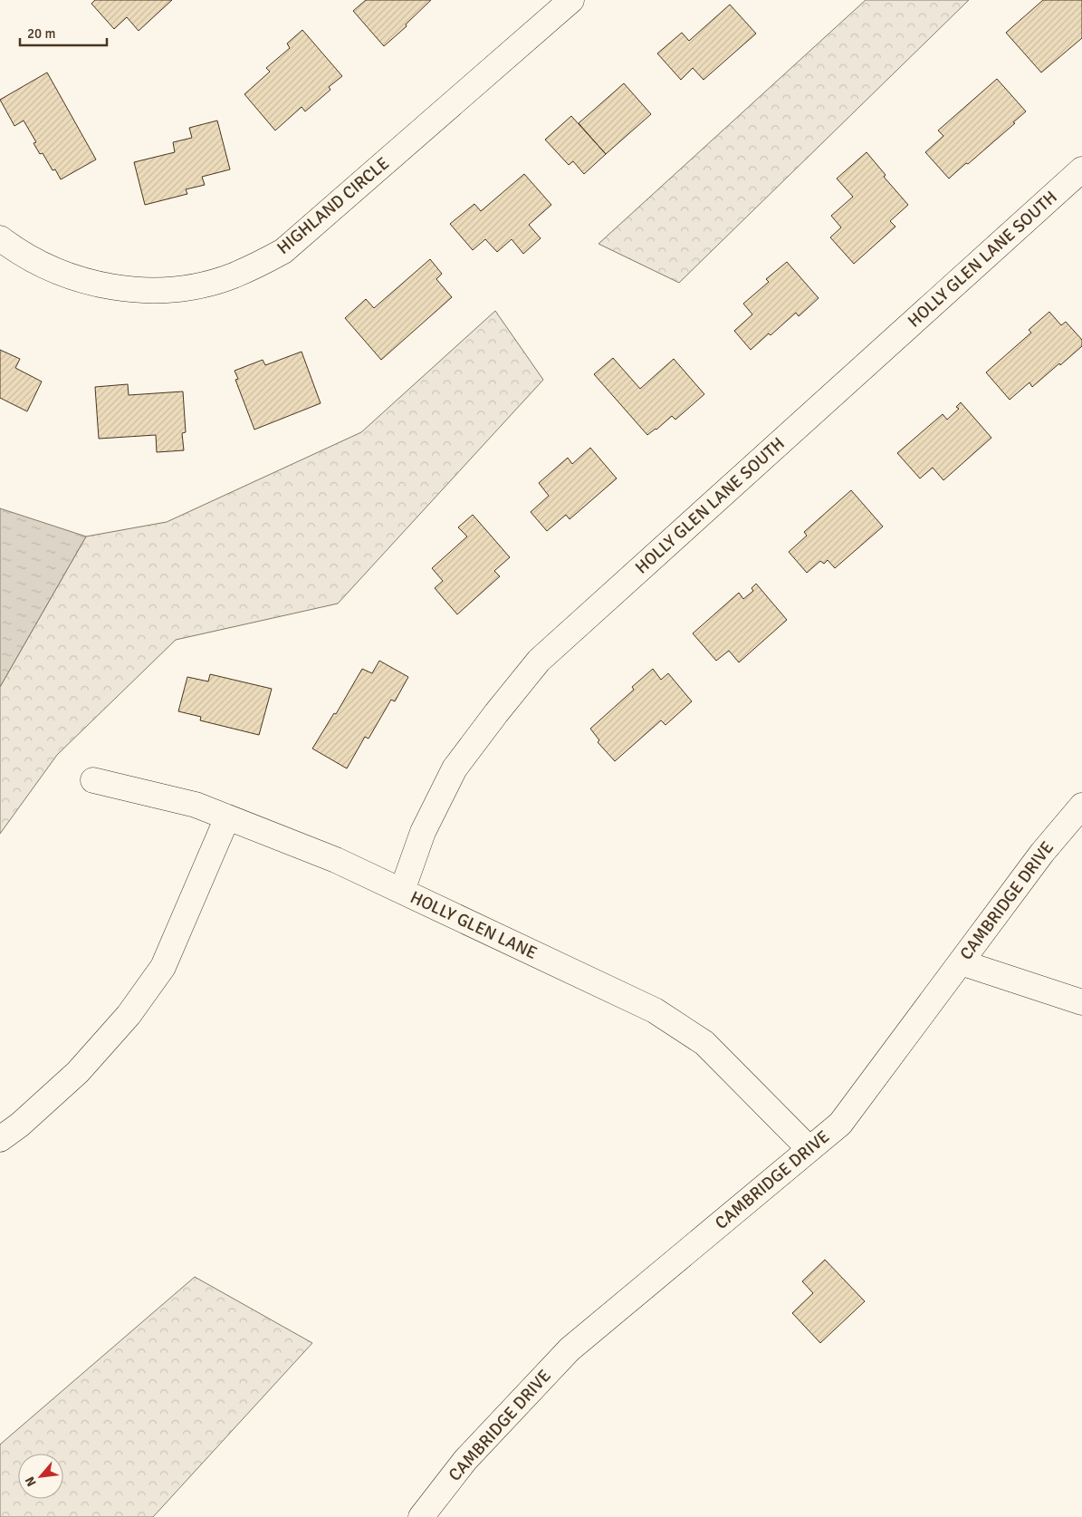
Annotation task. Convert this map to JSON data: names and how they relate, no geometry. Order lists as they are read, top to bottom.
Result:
{
  "streets": {
    "street": [
      "HIGHLAND CIRCLE",
      "HOLLY GLEN LANE SOUTH",
      "CAMBRIDGE DRIVE",
      "HOLLY GLEN LANE"
    ]
  },
  "crossings": [
    ["HOLLY GLEN LANE SOUTH", "HOLLY GLEN LANE"],
    ["CAMBRIDGE DRIVE", "HOLLY GLEN LANE"]
  ],
  "scale_bar": "20 m",
  "north": "bottom left"
}
